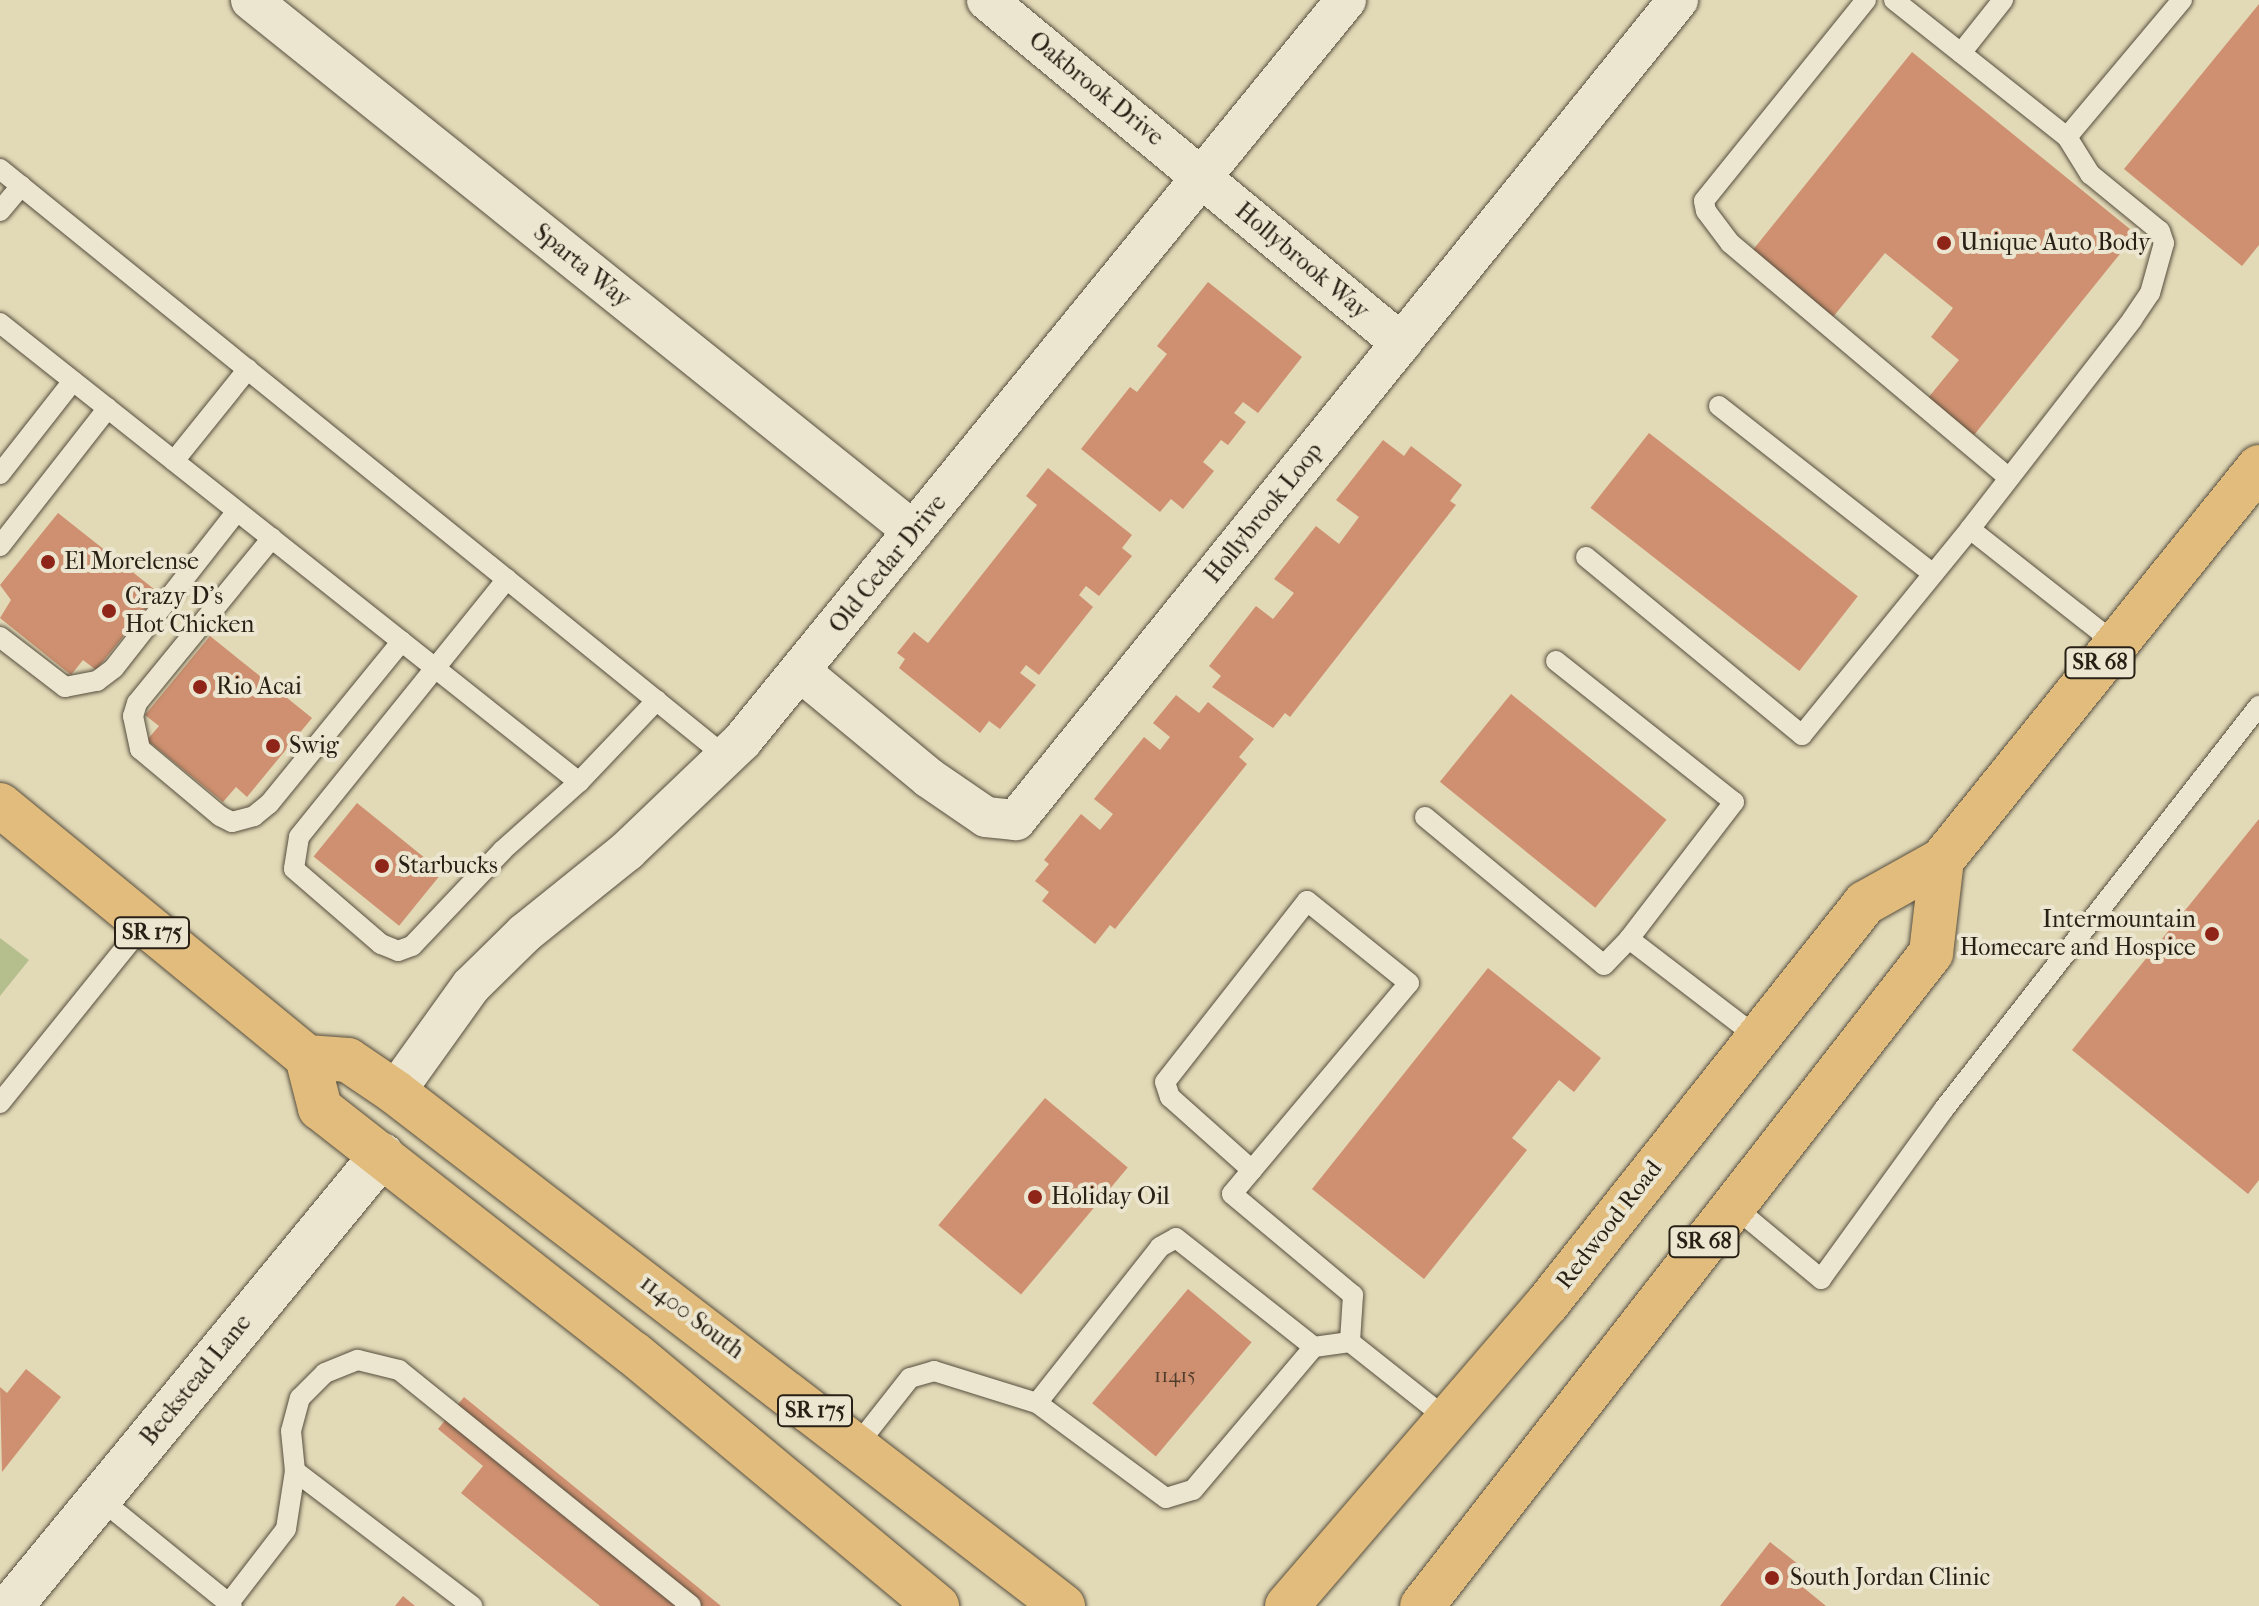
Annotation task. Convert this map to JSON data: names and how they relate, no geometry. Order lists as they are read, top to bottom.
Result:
{
  "streets": {
    "main road": [
      "SR 68",
      "SR 175",
      "Redwood Road",
      "11400 South"
    ],
    "street": [
      "Oakbrook Drive",
      "Hollybrook Way",
      "Sparta Way",
      "Hollybrook Loop",
      "Old Cedar Drive",
      "Beckstead Lane"
    ]
  },
  "crossings": [
    ["Oakbrook Drive", "Hollybrook Way"],
    ["Oakbrook Drive", "Old Cedar Drive"],
    ["Hollybrook Way", "Hollybrook Loop"],
    ["Hollybrook Way", "Old Cedar Drive"],
    ["Sparta Way", "Old Cedar Drive"],
    ["Hollybrook Loop", "Old Cedar Drive"],
    ["Old Cedar Drive", "11400 South"],
    ["SR 68", "Redwood Road"],
    ["SR 175", "11400 South"],
    ["SR 175", "Beckstead Lane"]
  ],
  "places": [
    "Unique Auto Body",
    "El Morelense",
    "Crazy D's Hot Chicken",
    "Rio Acai",
    "Swig",
    "Starbucks",
    "Intermountain Homecare and Hospice",
    "Holiday Oil",
    "South Jordan Clinic"
  ],
  "house_numbers": ["11415"]
}
